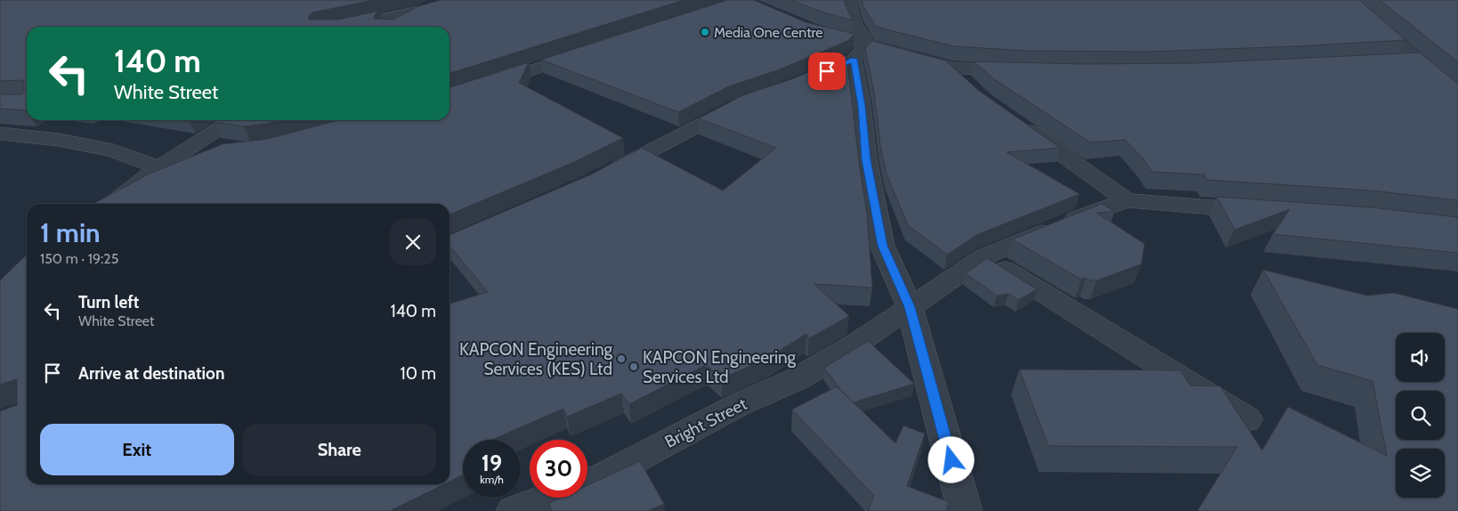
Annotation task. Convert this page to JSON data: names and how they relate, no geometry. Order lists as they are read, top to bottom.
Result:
{
  "streets": {
    "street": ["Bright Street"]
  },
  "places": ["Media One Centre", "KAPCON Engineering Services (KES) Ltd", "KAPCON Engineering Services Ltd"],
  "page": {
    "turn": ["140 m", "White Street"],
    "heading": ["1 min", "150 m · 19:25"],
    "list": [
      {
        "name": "Turn left",
        "note": "White Street",
        "value": "140 m"
      },
      {
        "name": "Arrive at destination",
        "value": "10 m"
      }
    ],
    "buttons": ["Exit", "Share"],
    "speed": "19 km/h",
    "limit": "30"
  }
}
